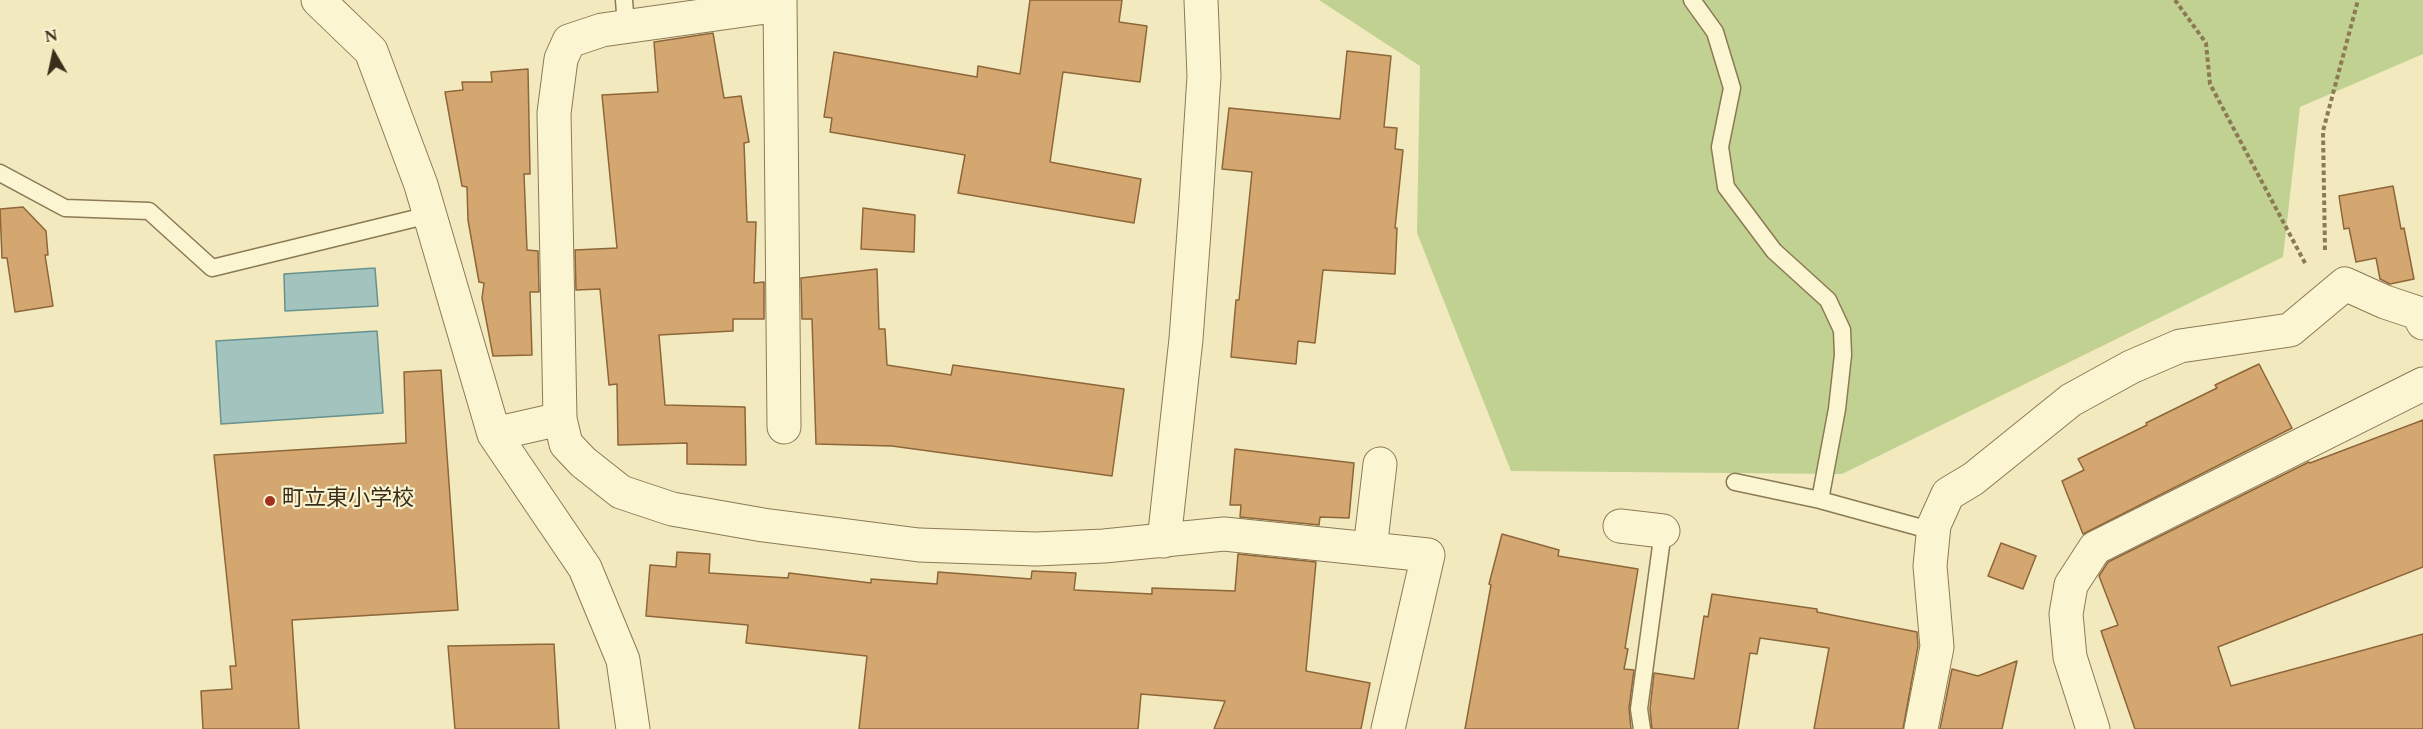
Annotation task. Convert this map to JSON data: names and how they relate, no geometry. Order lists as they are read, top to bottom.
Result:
{
  "places": ["町立東小学校"],
  "north": "top"
}
